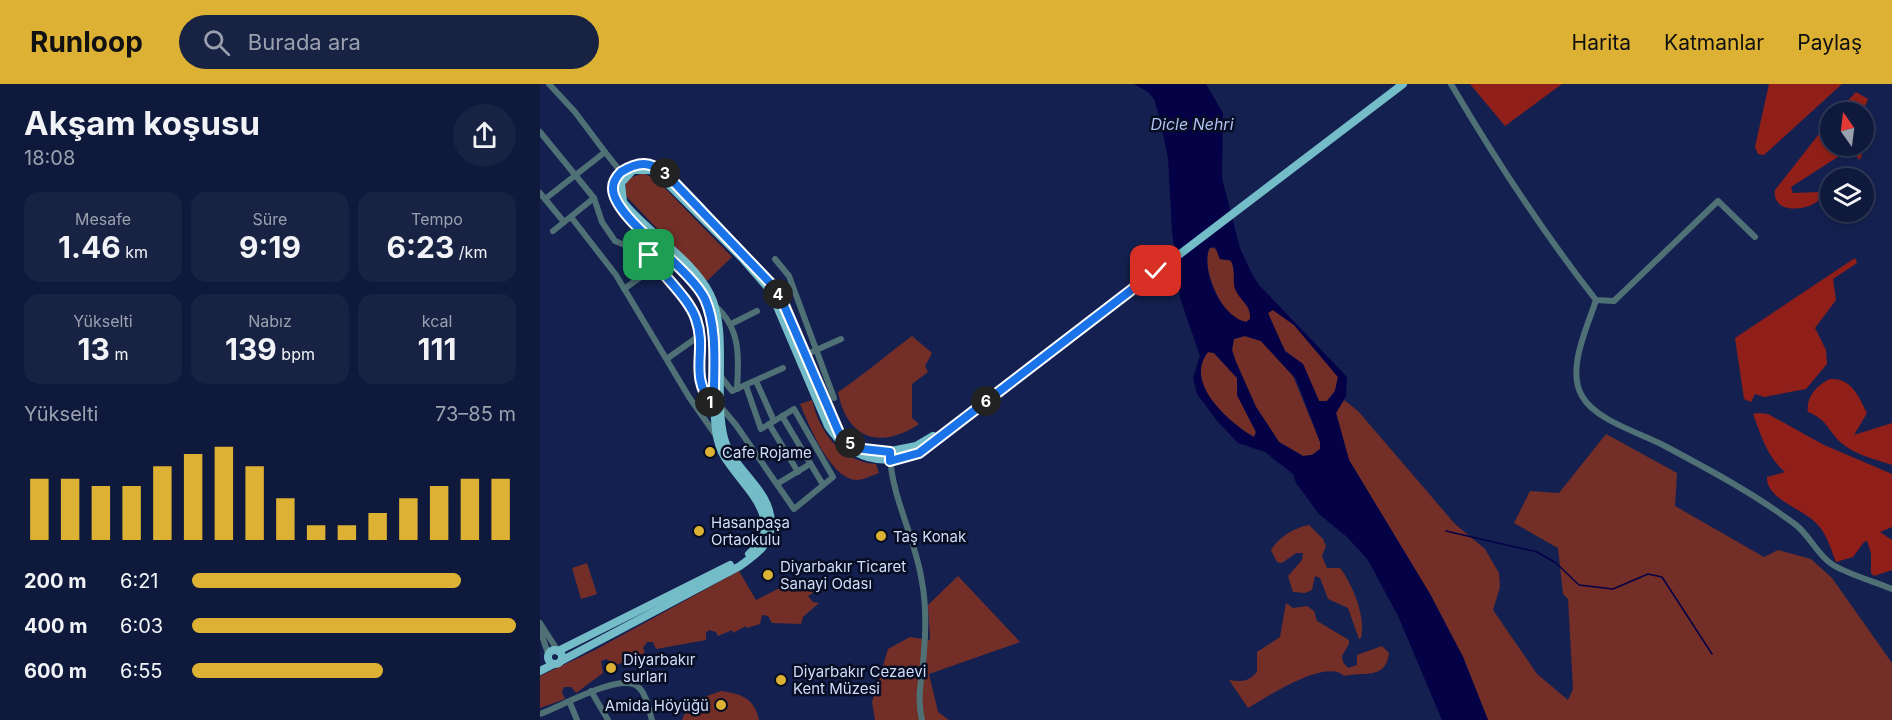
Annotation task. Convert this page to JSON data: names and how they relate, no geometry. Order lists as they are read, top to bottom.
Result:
{
  "water": ["Dicle Nehri"],
  "places": [
    "Cafe Rojame",
    "Hasanpaşa Ortaokulu",
    "Taş Konak",
    "Diyarbakır Ticaret Sanayi Odası",
    "Diyarbakır surları",
    "Diyarbakır Cezaevi Kent Müzesi",
    "Amida Höyüğü"
  ],
  "north": "top",
  "page": {
    "header": "Runloop",
    "search": "Burada ara",
    "nav": ["Harita", "Katmanlar", "Paylaş"],
    "heading": ["Akşam koşusu", "18:08"],
    "pins": [
      "3",
      "4",
      "6",
      "1",
      "5"
    ],
    "stats": [
      ["Mesafe", "1.46 km"],
      ["Süre", "9:19"],
      ["Tempo", "6:23 /km"],
      ["Yükselti", "13 m"],
      ["Nabız", "139 bpm"],
      ["kcal", "111"]
    ],
    "chart": ["Yükselti", "73–85 m"],
    "list": [
      {
        "name": "200 m",
        "note": "6:21"
      },
      {
        "name": "400 m",
        "note": "6:03"
      },
      {
        "name": "600 m",
        "note": "6:55"
      }
    ]
  }
}
